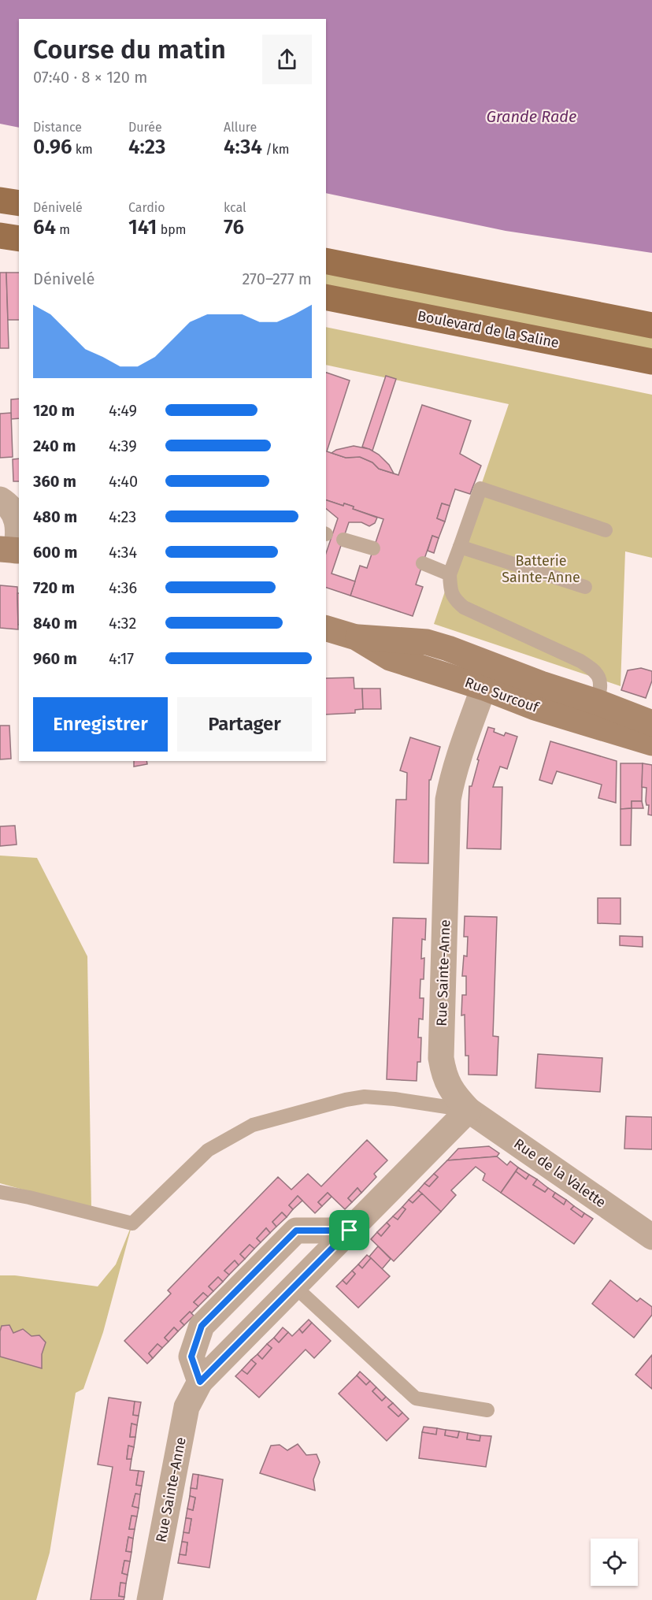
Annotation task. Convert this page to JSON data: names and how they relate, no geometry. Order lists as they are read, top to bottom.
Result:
{
  "streets": {
    "main road": ["Boulevard de la Saline", "Rue Surcouf"],
    "street": ["Rue Sainte-Anne", "Rue de la Valette"]
  },
  "crossings": [
    ["Rue Surcouf", "Rue Sainte-Anne"],
    ["Rue Sainte-Anne", "Rue de la Valette"]
  ],
  "water": ["Grande Rade"],
  "parks": ["Batterie Sainte-Anne"],
  "page": {
    "heading": ["Course du matin", "07:40 · 8 × 120 m"],
    "stats": [
      ["Distance", "0.96 km"],
      ["Durée", "4:23"],
      ["Allure", "4:34 /km"],
      ["Dénivelé", "64 m"],
      ["Cardio", "141 bpm"],
      ["kcal", "76"]
    ],
    "chart": ["Dénivelé", "270–277 m"],
    "list": [
      {
        "name": "120 m",
        "note": "4:49"
      },
      {
        "name": "240 m",
        "note": "4:39"
      },
      {
        "name": "360 m",
        "note": "4:40"
      },
      {
        "name": "480 m",
        "note": "4:23"
      },
      {
        "name": "600 m",
        "note": "4:34"
      },
      {
        "name": "720 m",
        "note": "4:36"
      },
      {
        "name": "840 m",
        "note": "4:32"
      },
      {
        "name": "960 m",
        "note": "4:17"
      }
    ],
    "buttons": ["Enregistrer", "Partager"]
  }
}
